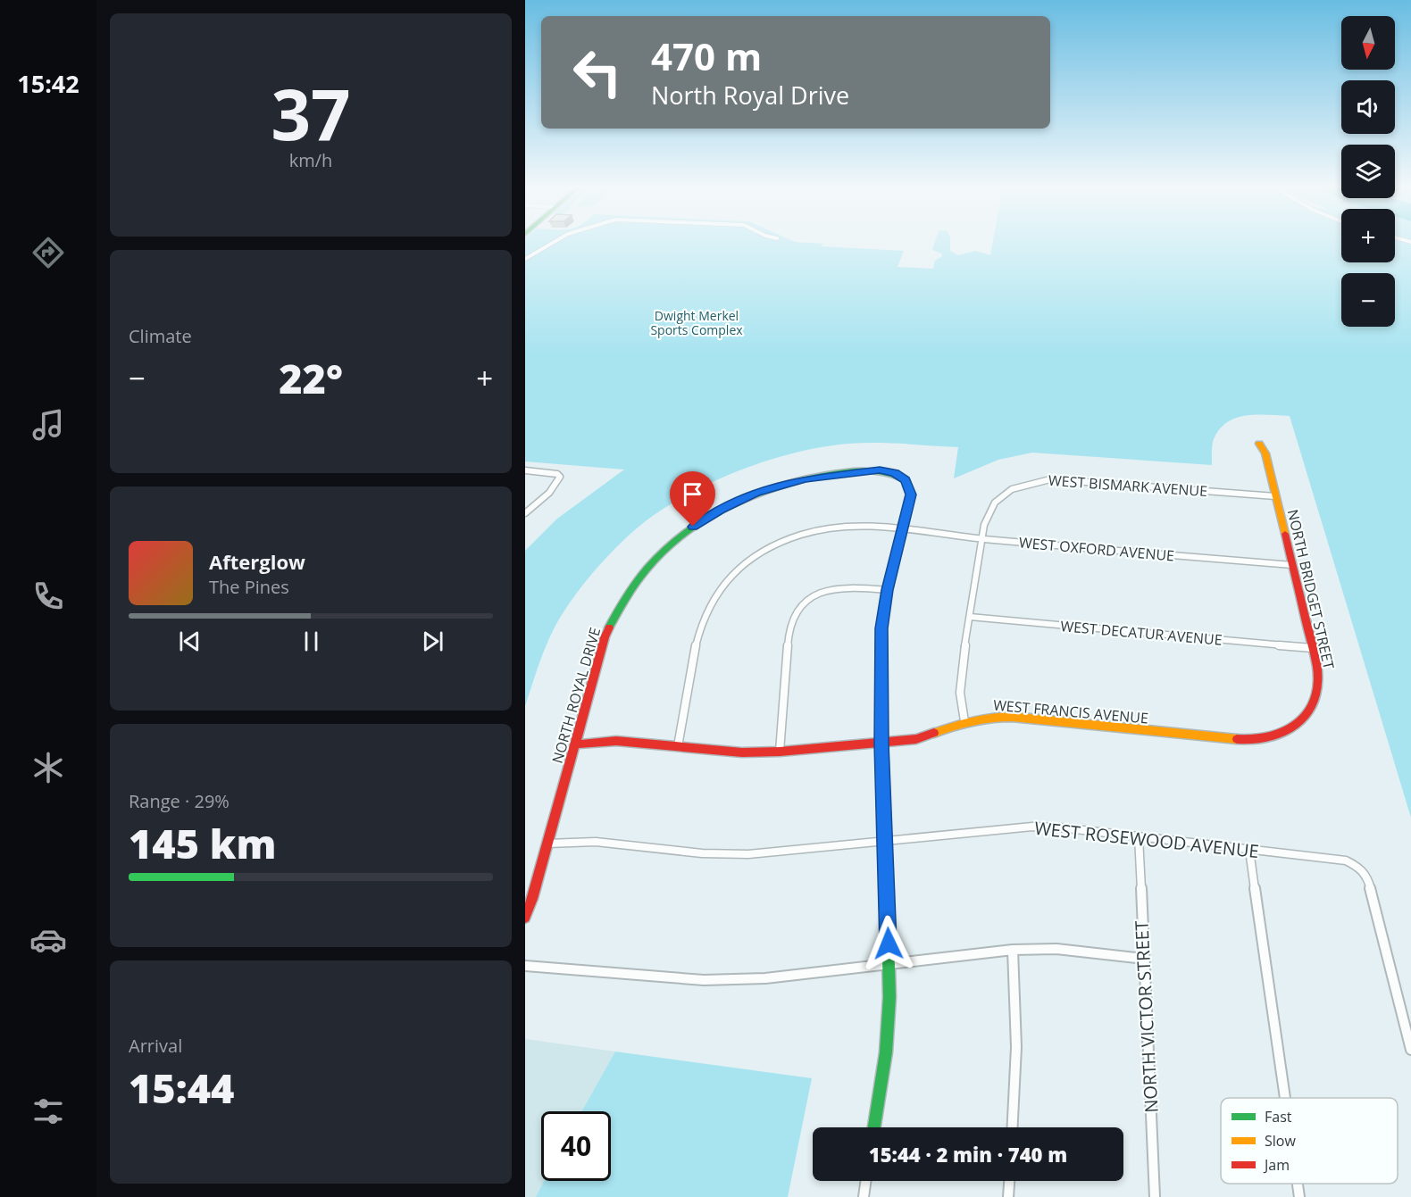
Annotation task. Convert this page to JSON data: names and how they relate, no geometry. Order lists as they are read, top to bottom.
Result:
{
  "streets": {
    "street": [
      "WEST BISMARK AVENUE",
      "WEST OXFORD AVENUE",
      "NORTH BRIDGET STREET",
      "WEST DECATUR AVENUE",
      "NORTH ROYAL DRIVE",
      "WEST FRANCIS AVENUE",
      "WEST ROSEWOOD AVENUE",
      "NORTH VICTOR STREET"
    ]
  },
  "crossings": [
    ["WEST BISMARK AVENUE", "WEST OXFORD AVENUE"],
    ["WEST BISMARK AVENUE", "NORTH BRIDGET STREET"],
    ["WEST BISMARK AVENUE", "WEST DECATUR AVENUE"],
    ["WEST BISMARK AVENUE", "WEST FRANCIS AVENUE"],
    ["WEST OXFORD AVENUE", "NORTH BRIDGET STREET"],
    ["WEST OXFORD AVENUE", "NORTH ROYAL DRIVE"],
    ["WEST OXFORD AVENUE", "WEST FRANCIS AVENUE"],
    ["NORTH BRIDGET STREET", "WEST DECATUR AVENUE"],
    ["NORTH BRIDGET STREET", "WEST FRANCIS AVENUE"],
    ["NORTH ROYAL DRIVE", "WEST FRANCIS AVENUE"],
    ["NORTH ROYAL DRIVE", "WEST ROSEWOOD AVENUE"],
    ["WEST ROSEWOOD AVENUE", "NORTH VICTOR STREET"]
  ],
  "parks": ["Dwight Merkel Sports Complex"],
  "legend": ["Fast", "Slow", "Jam"],
  "north": "bottom",
  "page": {
    "tabs": "15:42",
    "tile": [
      ["37", "km/h"],
      "Climate",
      ["Range · 29%", "145 km"],
      ["Arrival", "15:44"]
    ],
    "map_buttons": ["+", "−"],
    "turn": ["470 m", "North Royal Drive"],
    "heat": ["−", "22°", "+"],
    "song": ["Afterglow", "The Pines"],
    "limit": "40",
    "trip": "15:44 · 2 min · 740 m"
  }
}
